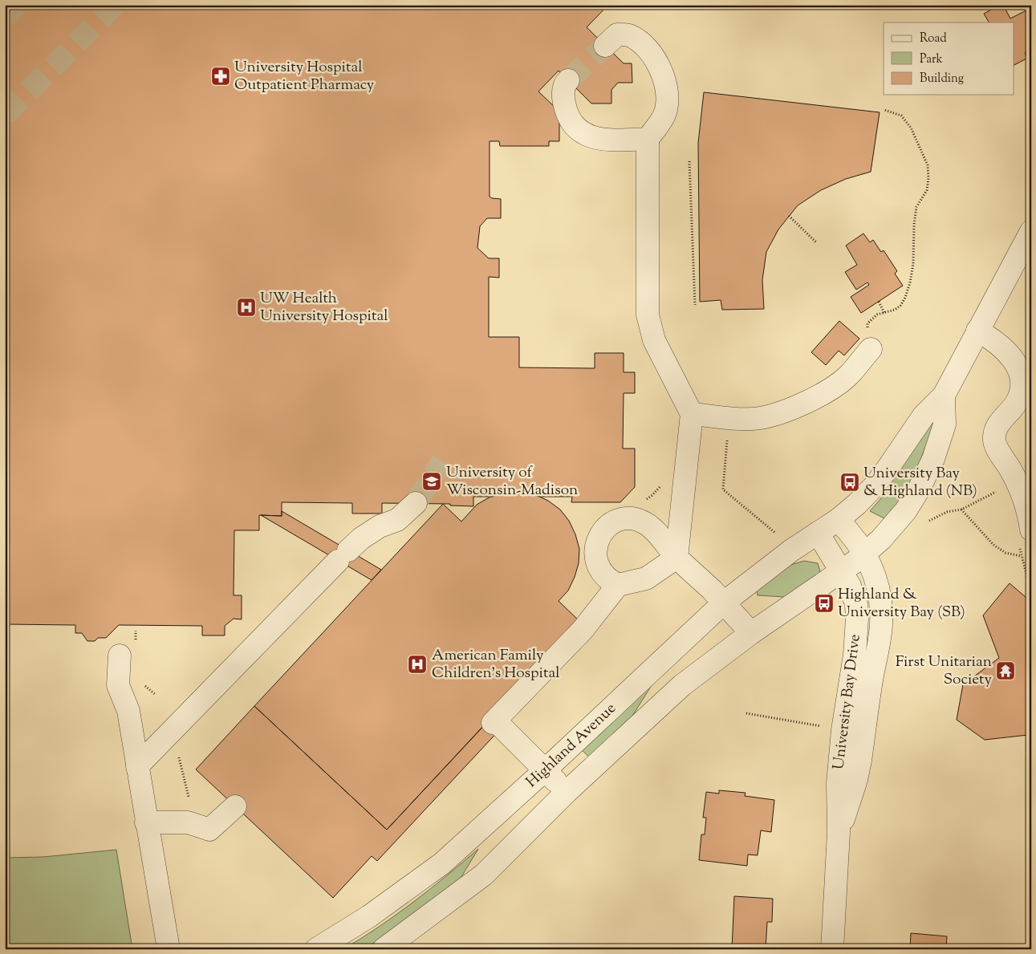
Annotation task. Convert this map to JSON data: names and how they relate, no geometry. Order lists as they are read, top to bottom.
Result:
{
  "streets": {
    "street": ["University Bay Drive", "Highland Avenue"]
  },
  "crossings": [
    ["University Bay Drive", "Highland Avenue"]
  ],
  "places": {
    "pharmacy": ["University Hospital Outpatient Pharmacy"],
    "hospital": ["UW Health University Hospital", "American Family Children's Hospital"],
    "school or university": ["University of Wisconsin-Madison"],
    "bus stop": ["University Bay & Highland (NB)", "Highland & University Bay (SB)"],
    "temple": ["First Unitarian Society"]
  },
  "legend": ["Road", "Park", "Building"]
}
